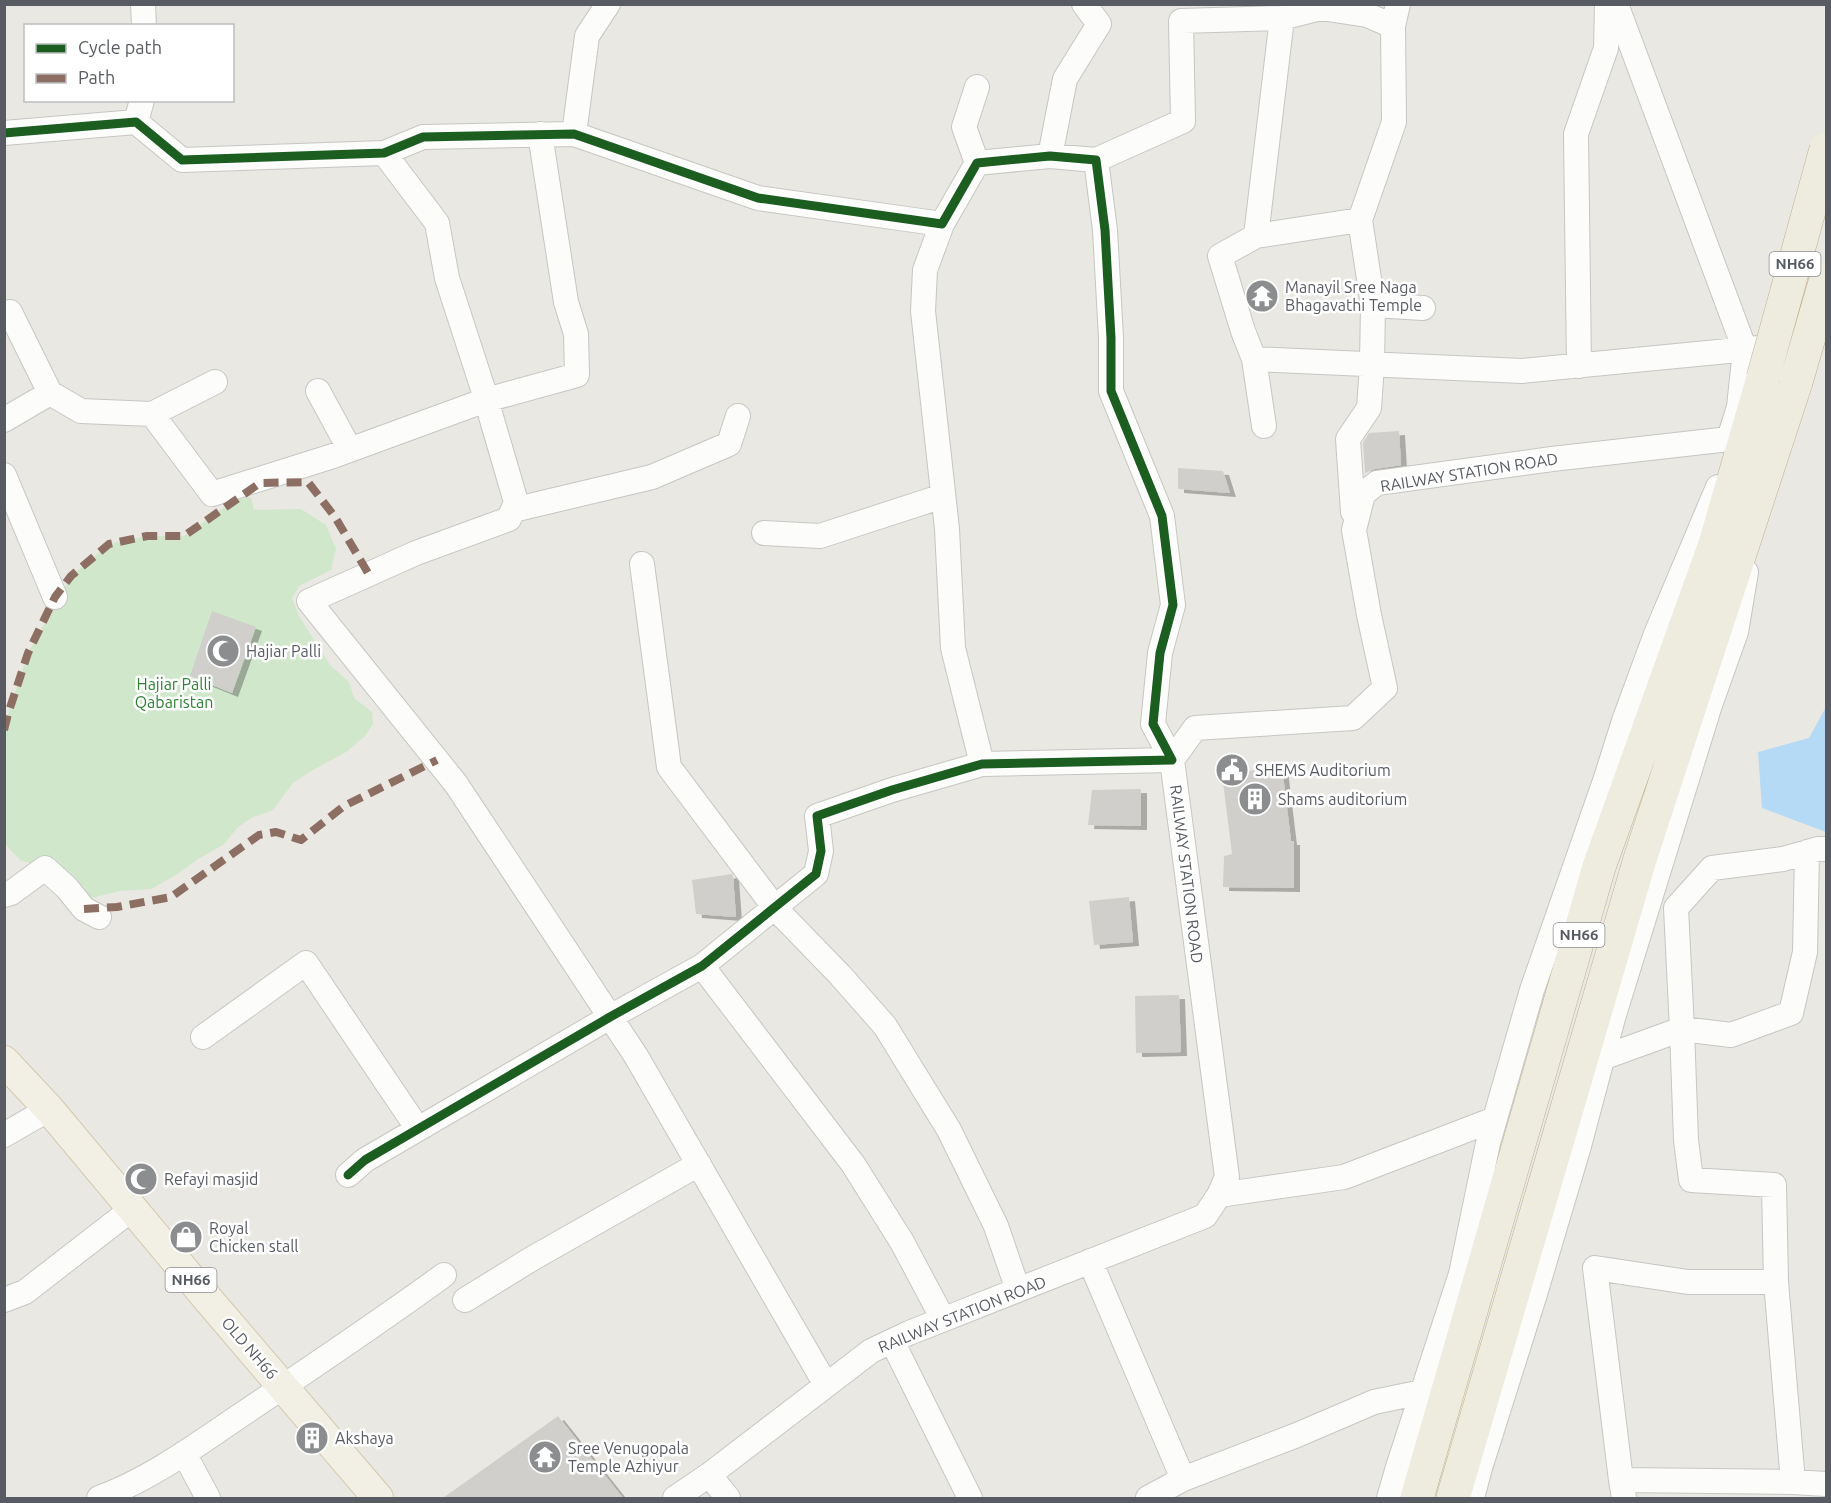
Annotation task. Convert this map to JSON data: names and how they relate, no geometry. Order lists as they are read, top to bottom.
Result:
{
  "streets": {
    "highway": ["NH66"],
    "main road": ["OLD NH66"],
    "street": ["RAILWAY STATION ROAD"]
  },
  "parks": ["Hajiar Palli Qabaristan"],
  "places": {
    "temple": ["Manayil Sree Naga Bhagavathi Temple", "Sree Venugopala Temple Azhiyur"],
    "mosque": ["Hajiar Palli", "Refayi masjid"],
    "public building": ["SHEMS Auditorium"],
    "building": ["Shams auditorium", "Akshaya"],
    "shop": ["Royal Chicken stall"]
  },
  "legend": ["Cycle path", "Path"]
}
